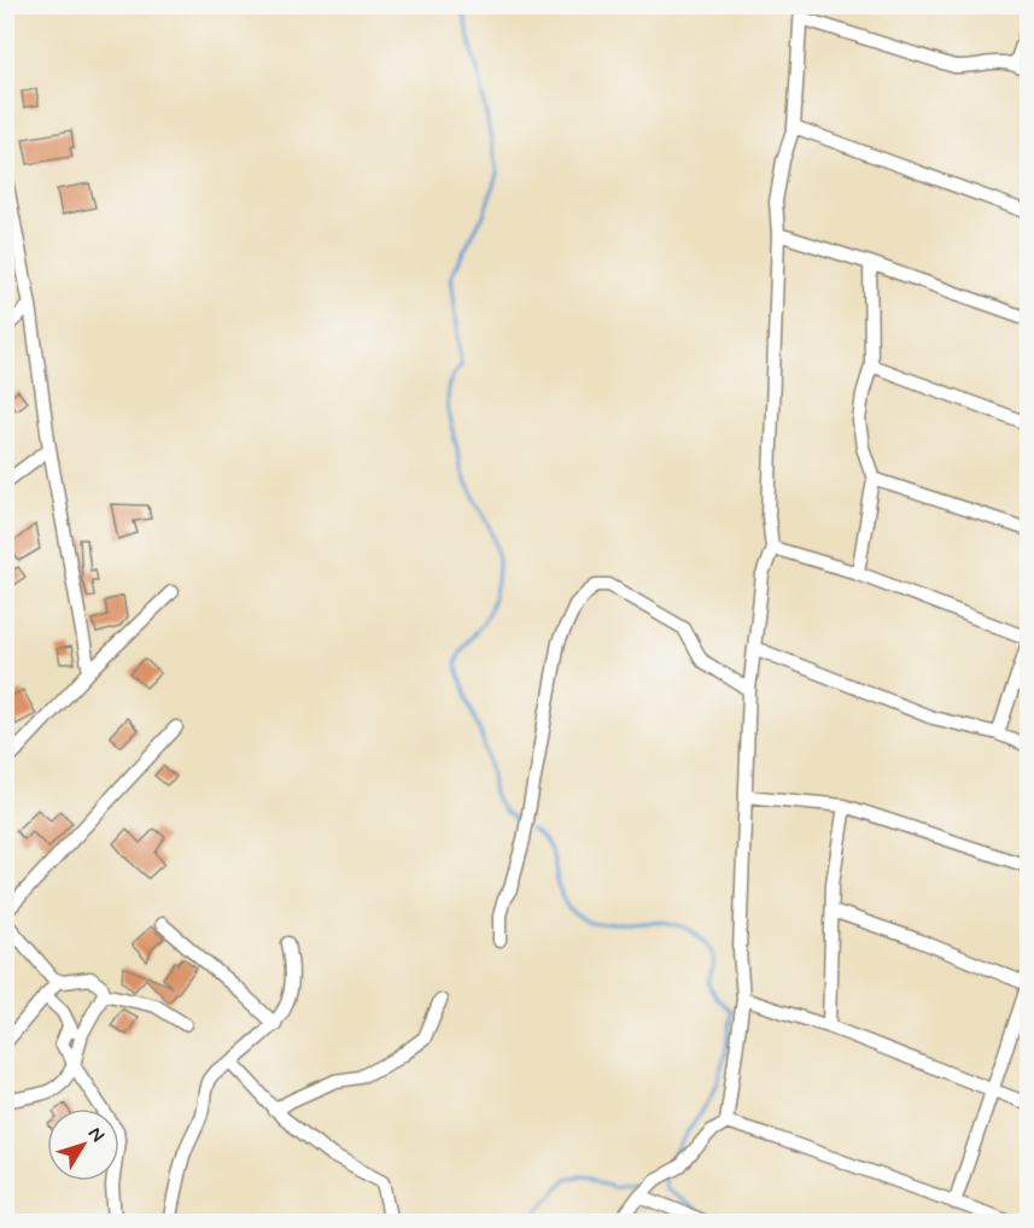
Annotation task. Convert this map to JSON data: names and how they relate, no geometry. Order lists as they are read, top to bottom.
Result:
{
  "north": "top right"
}
